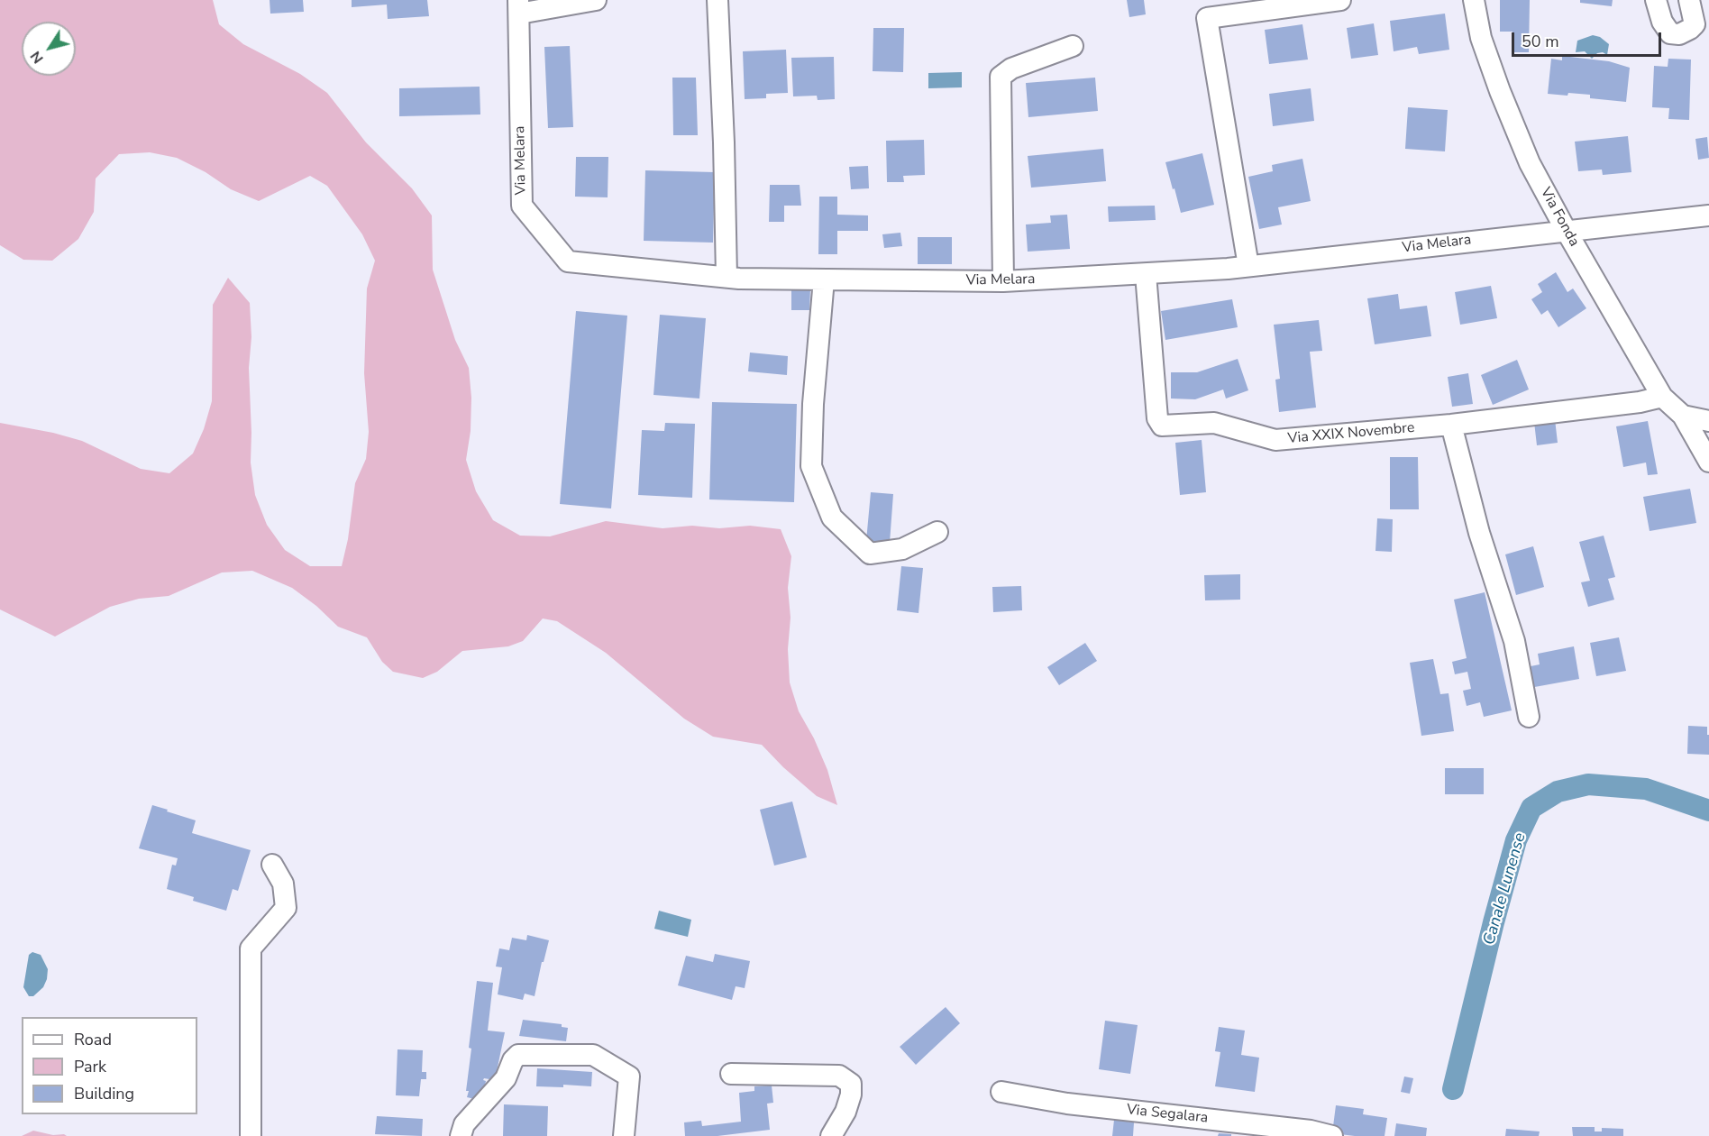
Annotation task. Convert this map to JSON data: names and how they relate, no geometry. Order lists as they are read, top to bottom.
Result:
{
  "streets": {
    "street": [
      "Via Melara",
      "Via Fonda",
      "Via XXIX Novembre",
      "Via Segalara"
    ]
  },
  "crossings": [
    ["Via Melara", "Via Fonda"],
    ["Via Melara", "Via XXIX Novembre"],
    ["Via Fonda", "Via XXIX Novembre"]
  ],
  "water": ["Canale Lunense"],
  "legend": ["Road", "Park", "Building"],
  "scale_bar": "50 m",
  "north": "bottom left"
}
